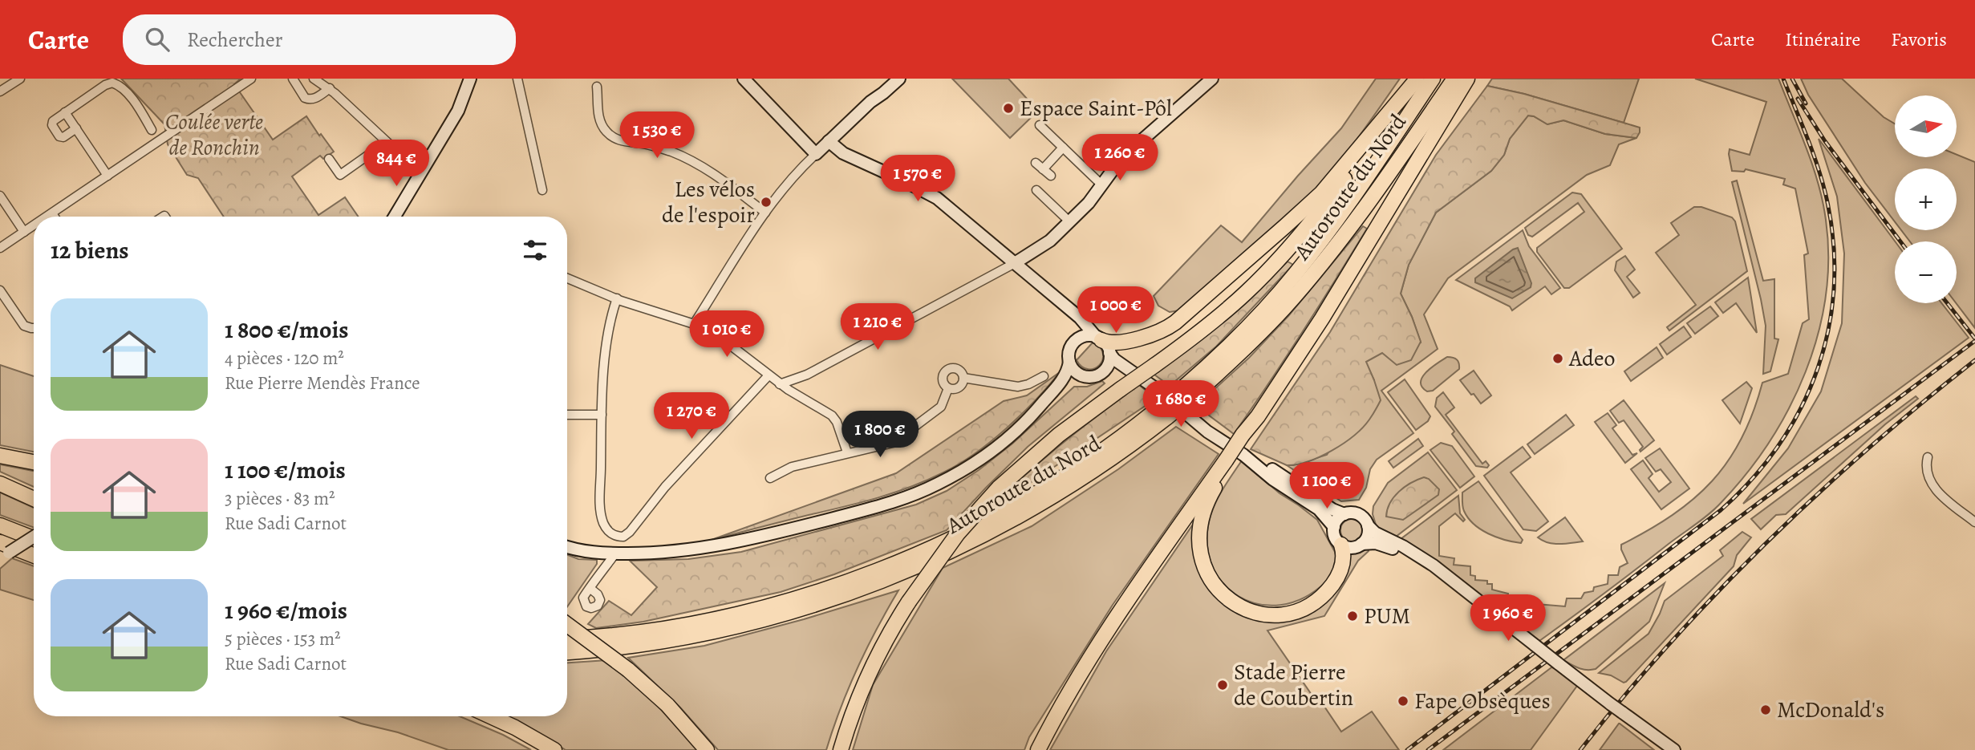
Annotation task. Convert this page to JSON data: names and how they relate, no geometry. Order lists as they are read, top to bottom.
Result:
{
  "streets": {
    "highway": ["Autoroute du Nord"]
  },
  "parks": ["Coulée verte de Ronchin"],
  "places": [
    "Espace Saint-Pôl",
    "Les vélos de l'espoir",
    "Adeo",
    "PUM",
    "Stade Pierre de Coubertin",
    "Fape Obsèques",
    "McDonald's"
  ],
  "north": "right",
  "page": {
    "header": "Carte",
    "search": "Rechercher",
    "nav": ["Carte", "Itinéraire", "Favoris"],
    "map_buttons": ["+", "−"],
    "price": [
      "1 530 €",
      "1 260 €",
      "844 €",
      "1 570 €",
      "1 000 €",
      "1 210 €",
      "1 010 €",
      "1 680 €",
      "1 270 €",
      "1 800 €",
      "1 100 €",
      "1 960 €"
    ],
    "heading": "12 biens",
    "list": [
      {
        "name": "1 800 €/mois",
        "note": "4 pièces · 120 m² · Rue Pierre Mendès France"
      },
      {
        "name": "1 100 €/mois",
        "note": "3 pièces · 83 m² · Rue Sadi Carnot"
      },
      {
        "name": "1 960 €/mois",
        "note": "5 pièces · 153 m² · Rue Sadi Carnot"
      }
    ]
  }
}
